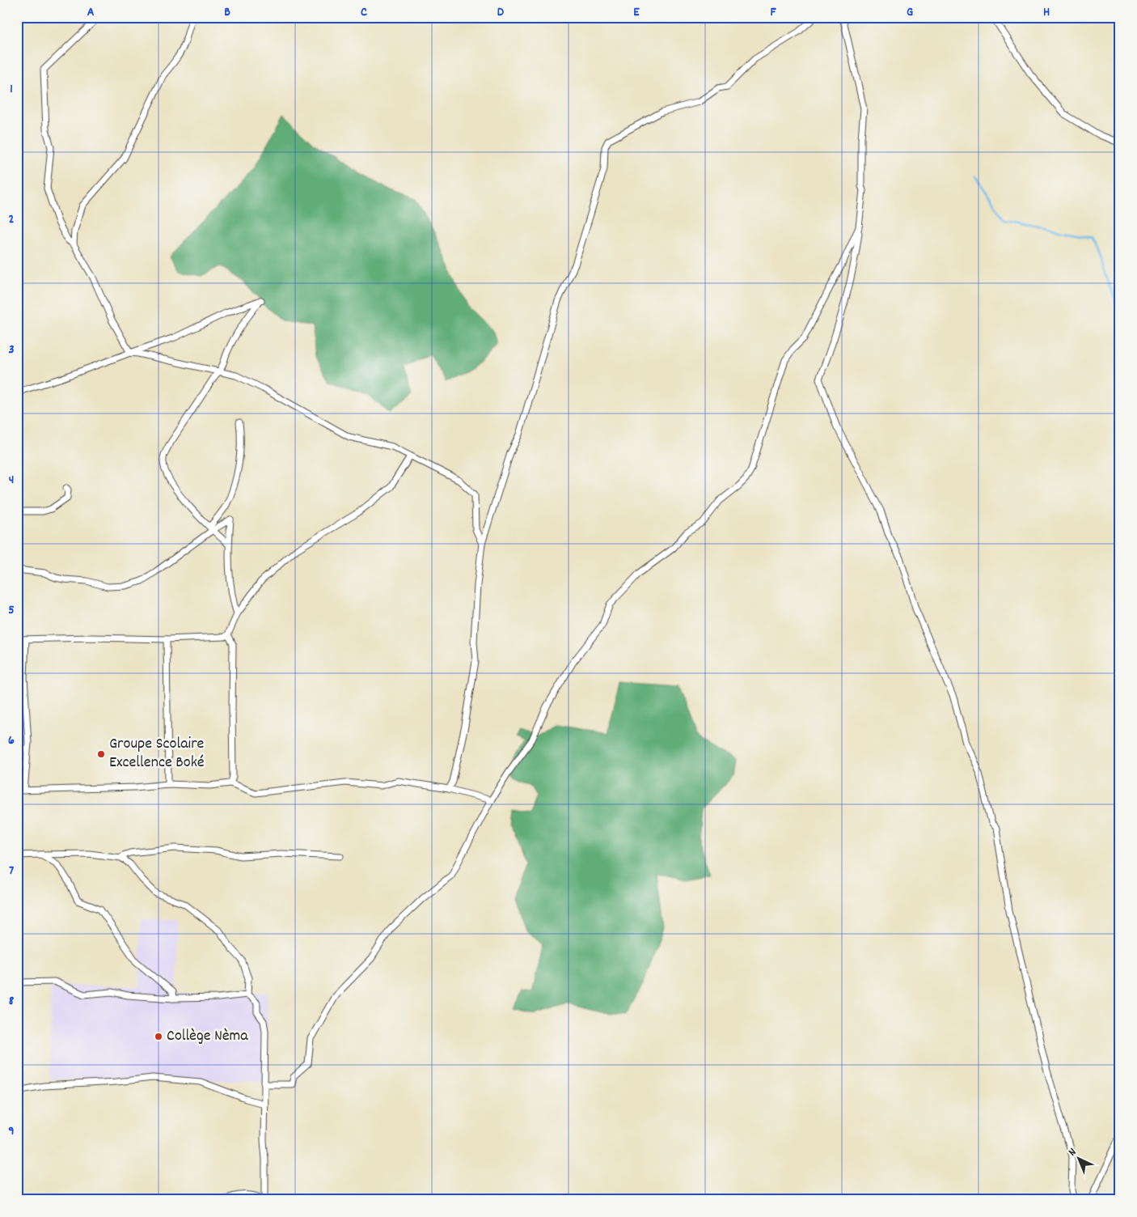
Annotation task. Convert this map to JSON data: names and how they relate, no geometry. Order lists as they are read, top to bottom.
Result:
{
  "places": ["Groupe Scolaire Excellence Boké", "Collège Nèma"],
  "north": "top left",
  "grid": {
    "columns": [
      "A",
      "B",
      "C",
      "D",
      "E",
      "F",
      "G",
      "H"
    ],
    "rows": [
      "1",
      "2",
      "3",
      "4",
      "5",
      "6",
      "7",
      "8",
      "9"
    ]
  }
}
